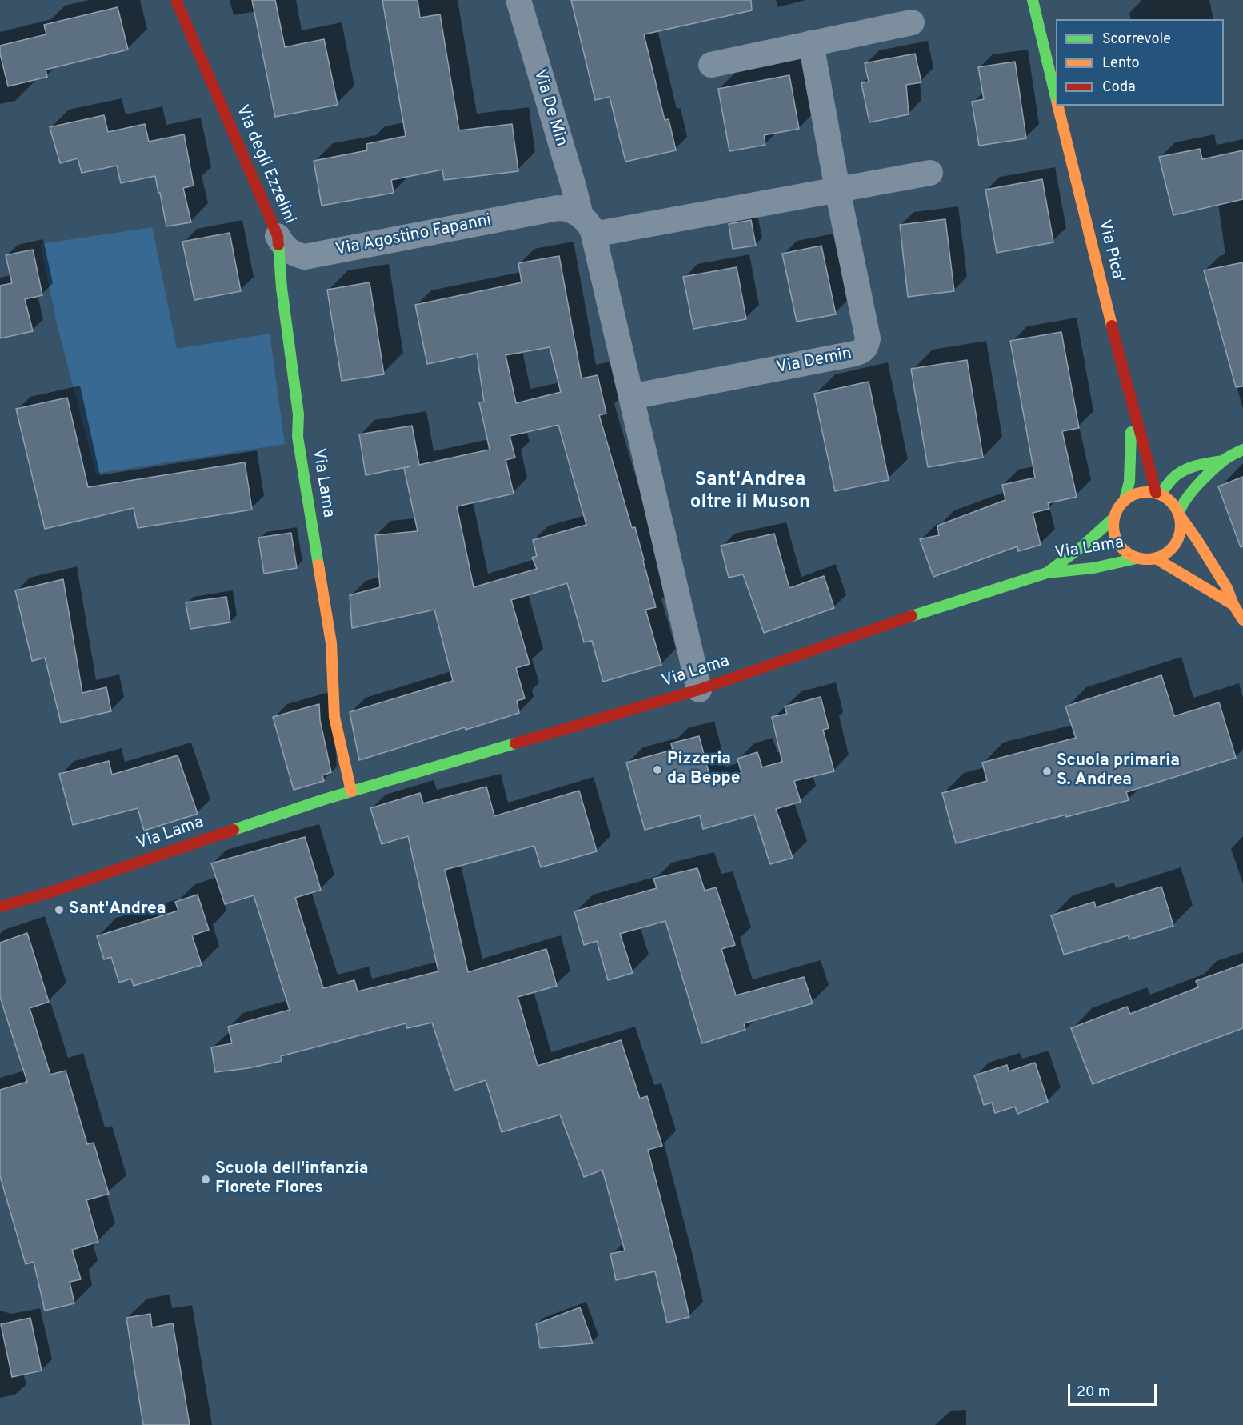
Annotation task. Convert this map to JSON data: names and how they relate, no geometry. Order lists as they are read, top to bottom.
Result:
{
  "streets": {
    "street": [
      "Via De Min",
      "Via degli Ezzelini",
      "Via Agostino Fapanni",
      "Via Pica'",
      "Via Demin",
      "Via Lama"
    ]
  },
  "crossings": [
    ["Via De Min", "Via Agostino Fapanni"],
    ["Via degli Ezzelini", "Via Agostino Fapanni"],
    ["Via degli Ezzelini", "Via Lama"],
    ["Via Pica'", "Via Lama"]
  ],
  "districts": ["Sant'Andrea oltre il Muson"],
  "places": [
    "Pizzeria da Beppe",
    "Scuola primaria S. Andrea",
    "Sant'Andrea",
    "Scuola dell'infanzia Florete Flores"
  ],
  "legend": ["Scorrevole", "Lento", "Coda"],
  "scale_bar": "20 m"
}
